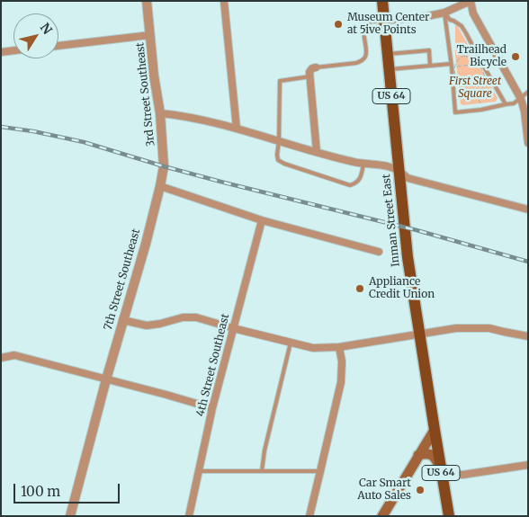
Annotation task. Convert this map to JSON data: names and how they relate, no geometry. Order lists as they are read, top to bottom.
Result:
{
  "streets": {
    "main road": ["US 64", "Inman Street East"],
    "street": ["3rd Street Southeast", "7th Street Southeast", "4th Street Southeast"]
  },
  "crossings": [
    ["3rd Street Southeast", "7th Street Southeast"]
  ],
  "parks": ["First Street Square"],
  "places": [
    "Museum Center at 5ive Points",
    "Trailhead Bicycle",
    "Appliance Credit Union",
    "Car Smart Auto Sales"
  ],
  "scale_bar": "100 m",
  "north": "top right"
}
